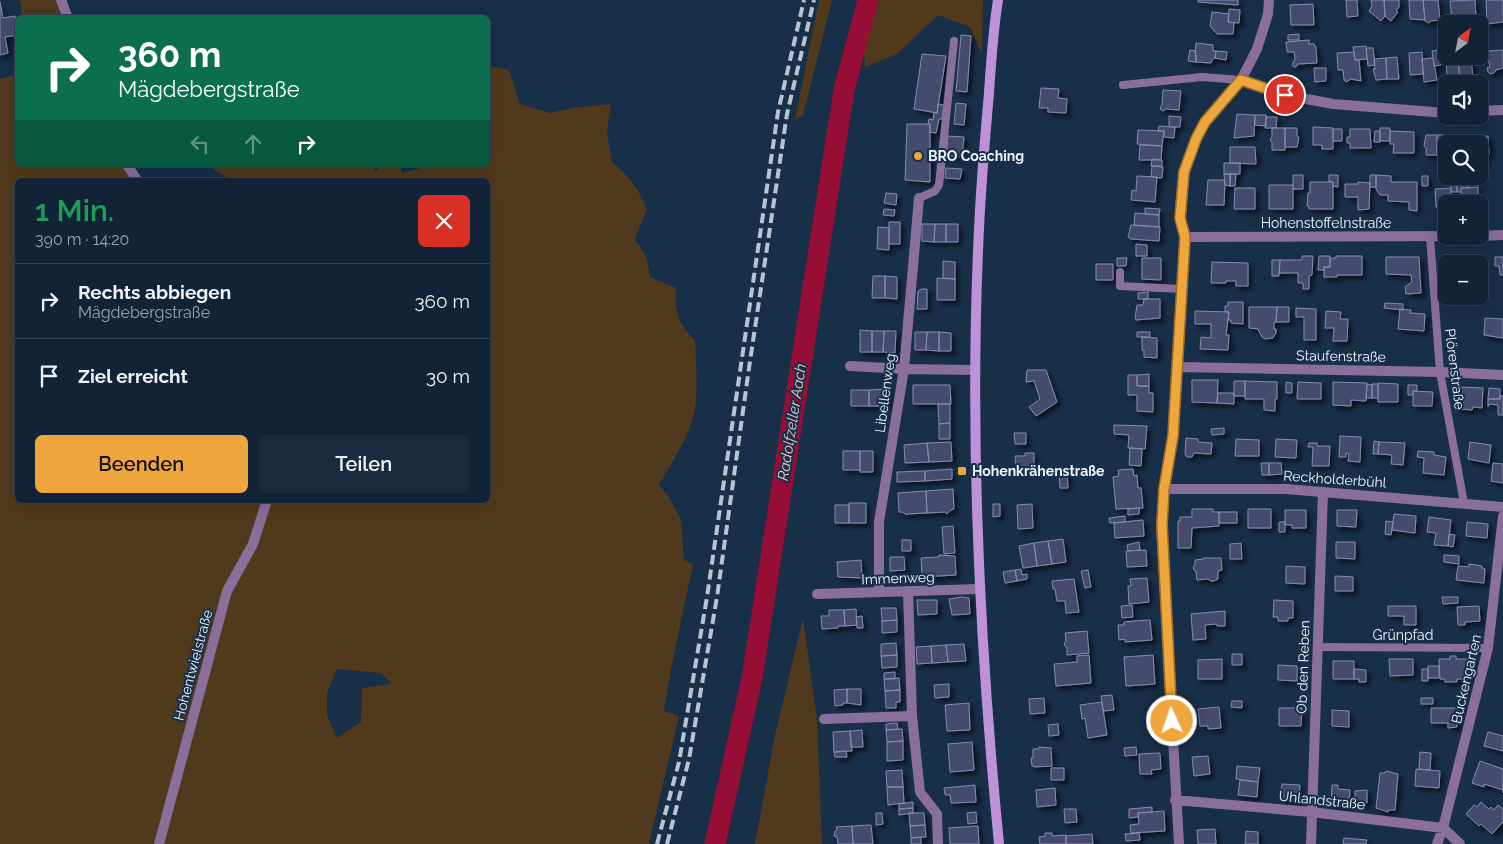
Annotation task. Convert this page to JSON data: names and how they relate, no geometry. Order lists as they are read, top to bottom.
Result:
{
  "streets": {
    "street": [
      "Hohenstoffelnstraße",
      "Staufenstraße",
      "Libellenweg",
      "Reckholderbühl",
      "Immenweg",
      "Hohentwielstraße",
      "Ob den Reben",
      "Buckengarten",
      "Uhlandstraße"
    ],
    "lane": ["Plörenstraße", "Grünpfad"]
  },
  "crossings": [
    ["Hohenstoffelnstraße", "Plörenstraße"],
    ["Staufenstraße", "Plörenstraße"],
    ["Plörenstraße", "Reckholderbühl"],
    ["Libellenweg", "Immenweg"],
    ["Reckholderbühl", "Ob den Reben"],
    ["Grünpfad", "Ob den Reben"],
    ["Grünpfad", "Buckengarten"],
    ["Ob den Reben", "Uhlandstraße"],
    ["Buckengarten", "Uhlandstraße"]
  ],
  "water": ["Radolfzeller Aach"],
  "places": {
    "other": ["BRO Coaching"],
    "transit": ["Hohenkrähenstraße"]
  },
  "north": "top right",
  "page": {
    "map_buttons": ["+", "−"],
    "turn": ["360 m", "Mägdebergstraße"],
    "heading": ["1 Min.", "390 m · 14:20"],
    "list": [
      {
        "name": "Rechts abbiegen",
        "note": "Mägdebergstraße",
        "value": "360 m"
      },
      {
        "name": "Ziel erreicht",
        "value": "30 m"
      }
    ],
    "buttons": ["Beenden", "Teilen"]
  }
}
